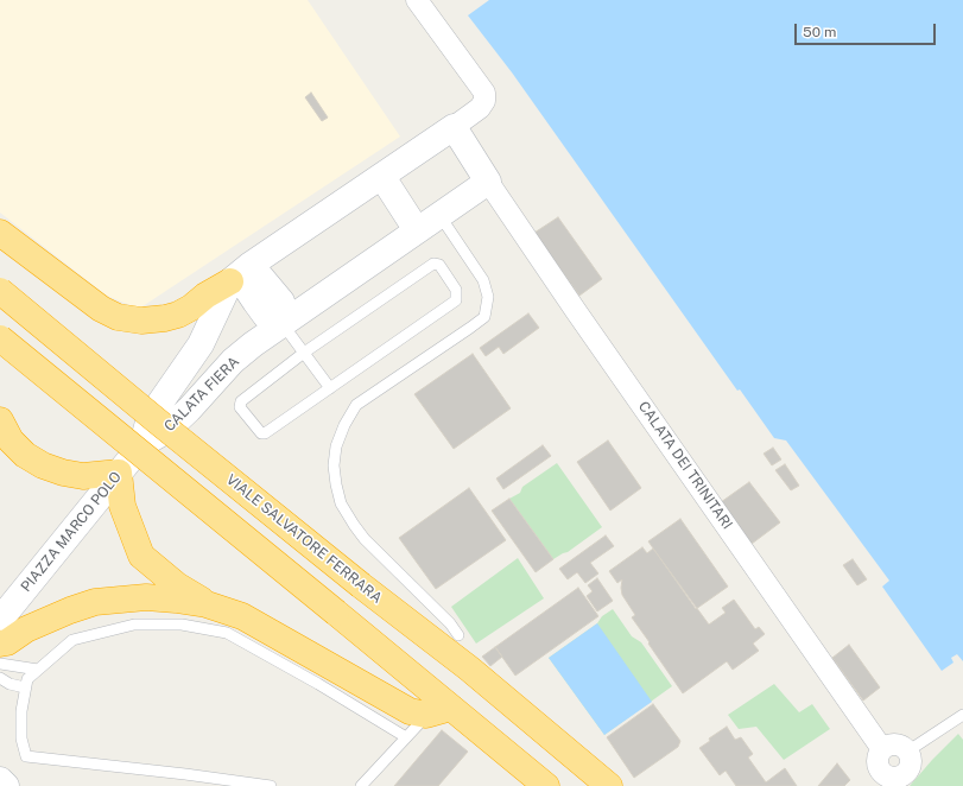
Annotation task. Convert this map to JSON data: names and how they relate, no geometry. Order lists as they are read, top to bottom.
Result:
{
  "streets": {
    "highway": ["VIALE SALVATORE FERRARA"],
    "street": ["CALATA FIERA", "CALATA DEI TRINITARI", "PIAZZA MARCO POLO"]
  },
  "crossings": [
    ["CALATA FIERA", "CALATA DEI TRINITARI"],
    ["CALATA FIERA", "PIAZZA MARCO POLO"]
  ],
  "scale_bar": "50 m"
}
